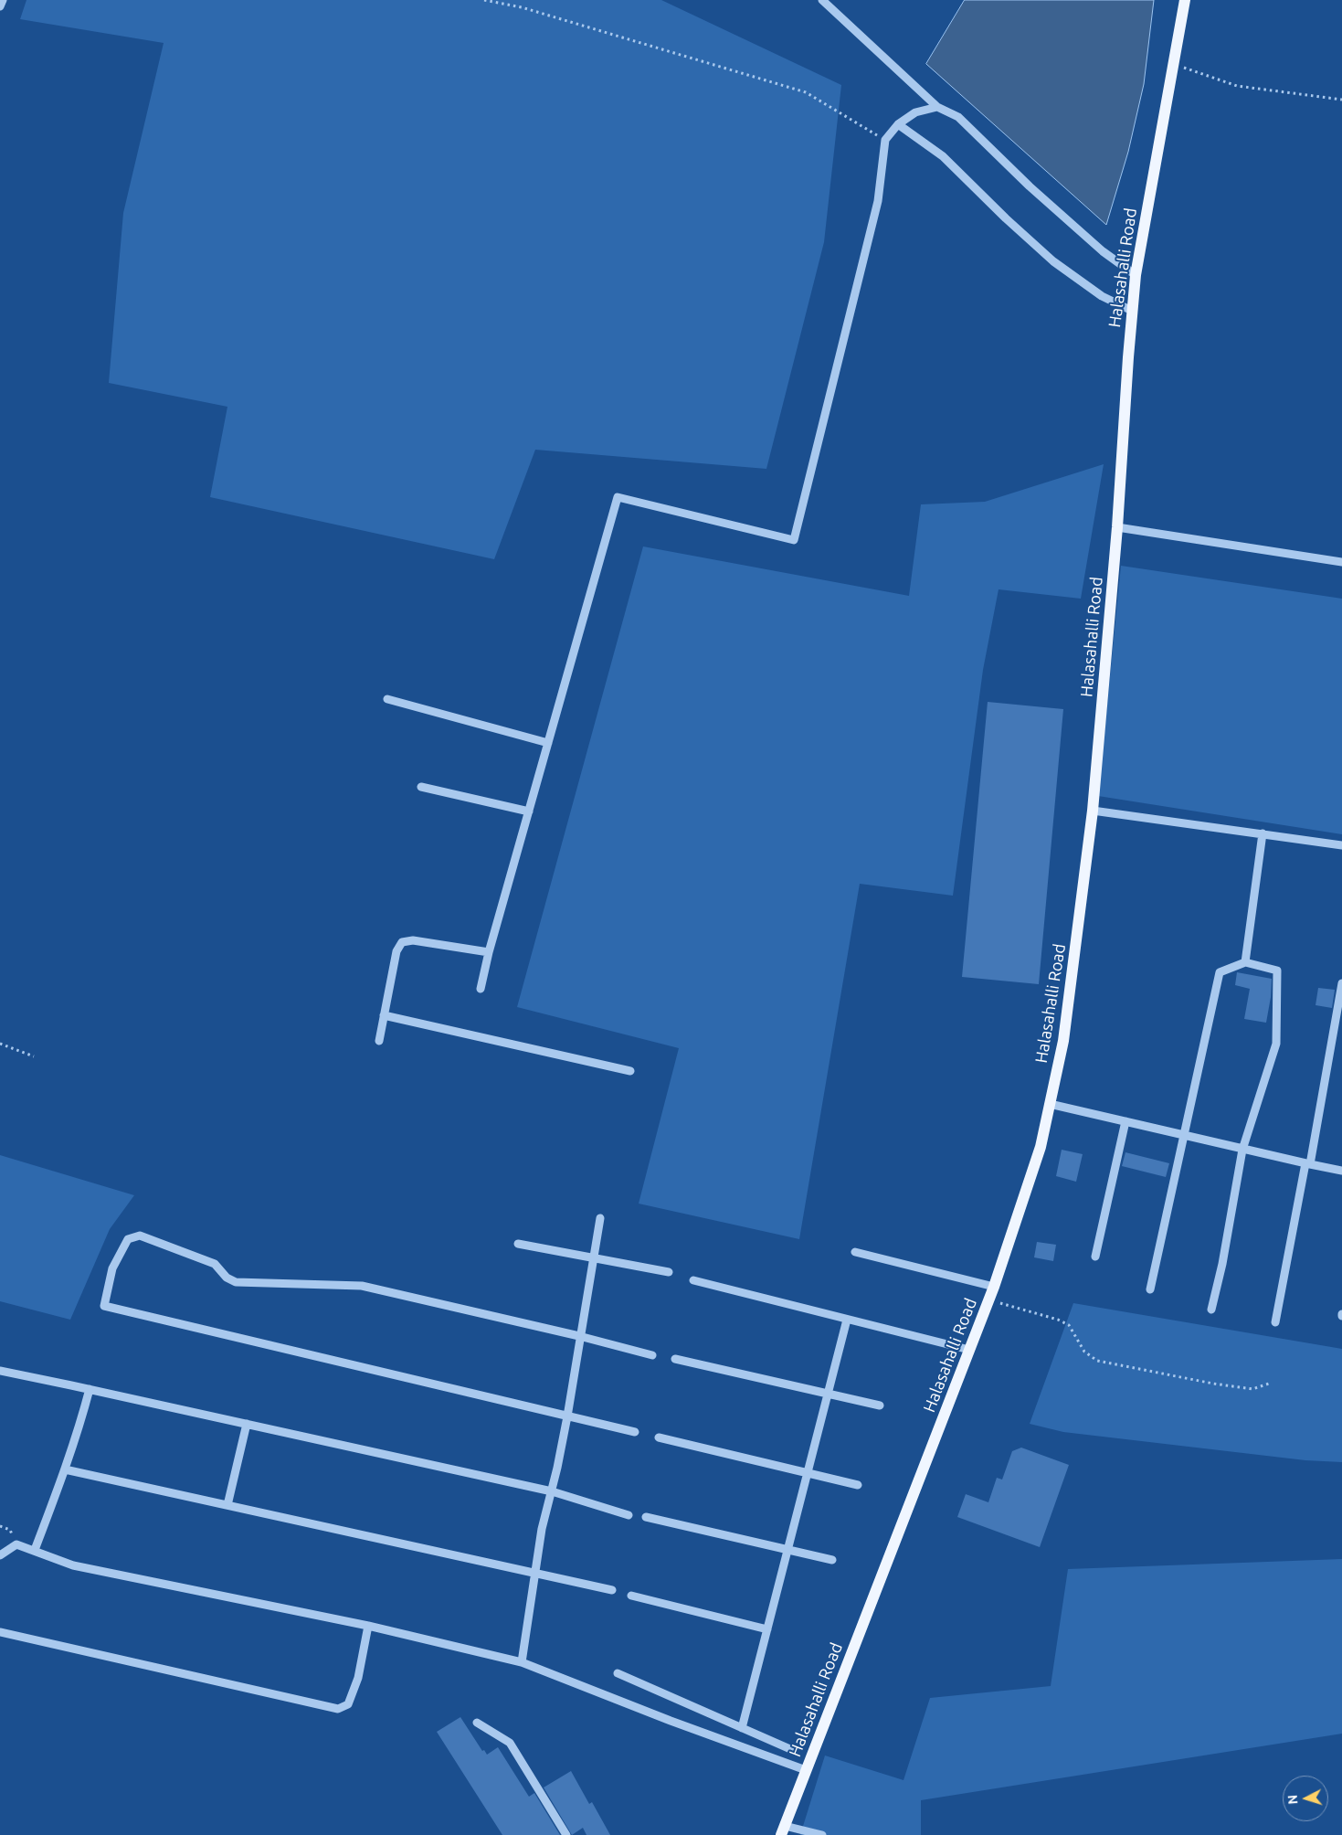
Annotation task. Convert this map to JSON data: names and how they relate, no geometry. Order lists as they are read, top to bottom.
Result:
{
  "streets": {
    "main road": ["Halasahalli Road"]
  },
  "north": "left"
}
